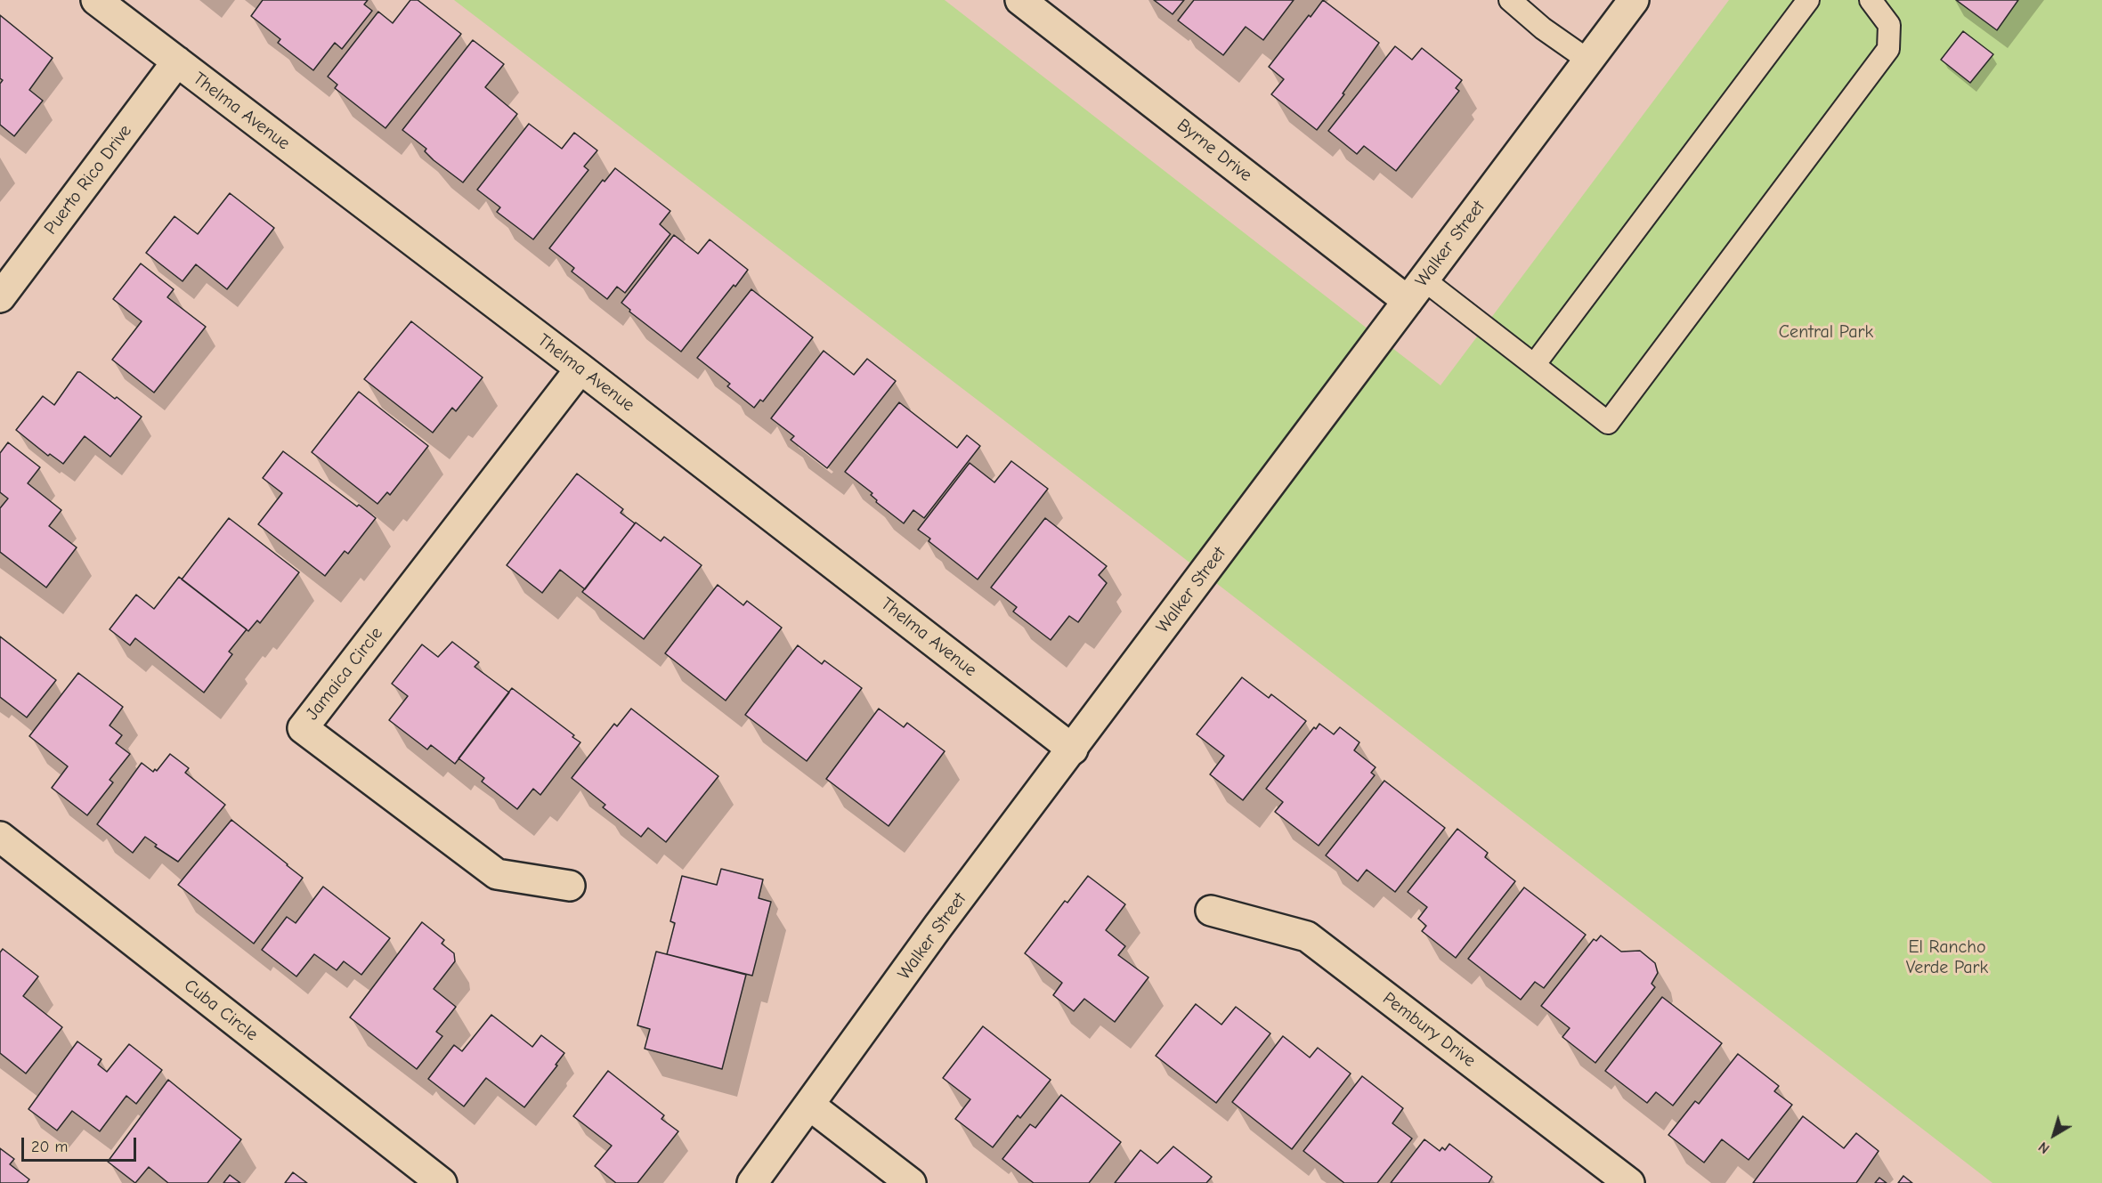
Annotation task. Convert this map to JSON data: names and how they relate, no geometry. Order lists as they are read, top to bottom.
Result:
{
  "streets": {
    "street": [
      "Thelma Avenue",
      "Byrne Drive",
      "Puerto Rico Drive",
      "Walker Street",
      "Jamaica Circle",
      "Cuba Circle",
      "Pembury Drive"
    ]
  },
  "crossings": [
    ["Thelma Avenue", "Puerto Rico Drive"],
    ["Thelma Avenue", "Walker Street"],
    ["Thelma Avenue", "Jamaica Circle"],
    ["Byrne Drive", "Walker Street"]
  ],
  "parks": ["Central Park", "El Rancho Verde Park"],
  "scale_bar": "20 m",
  "north": "bottom left"
}
